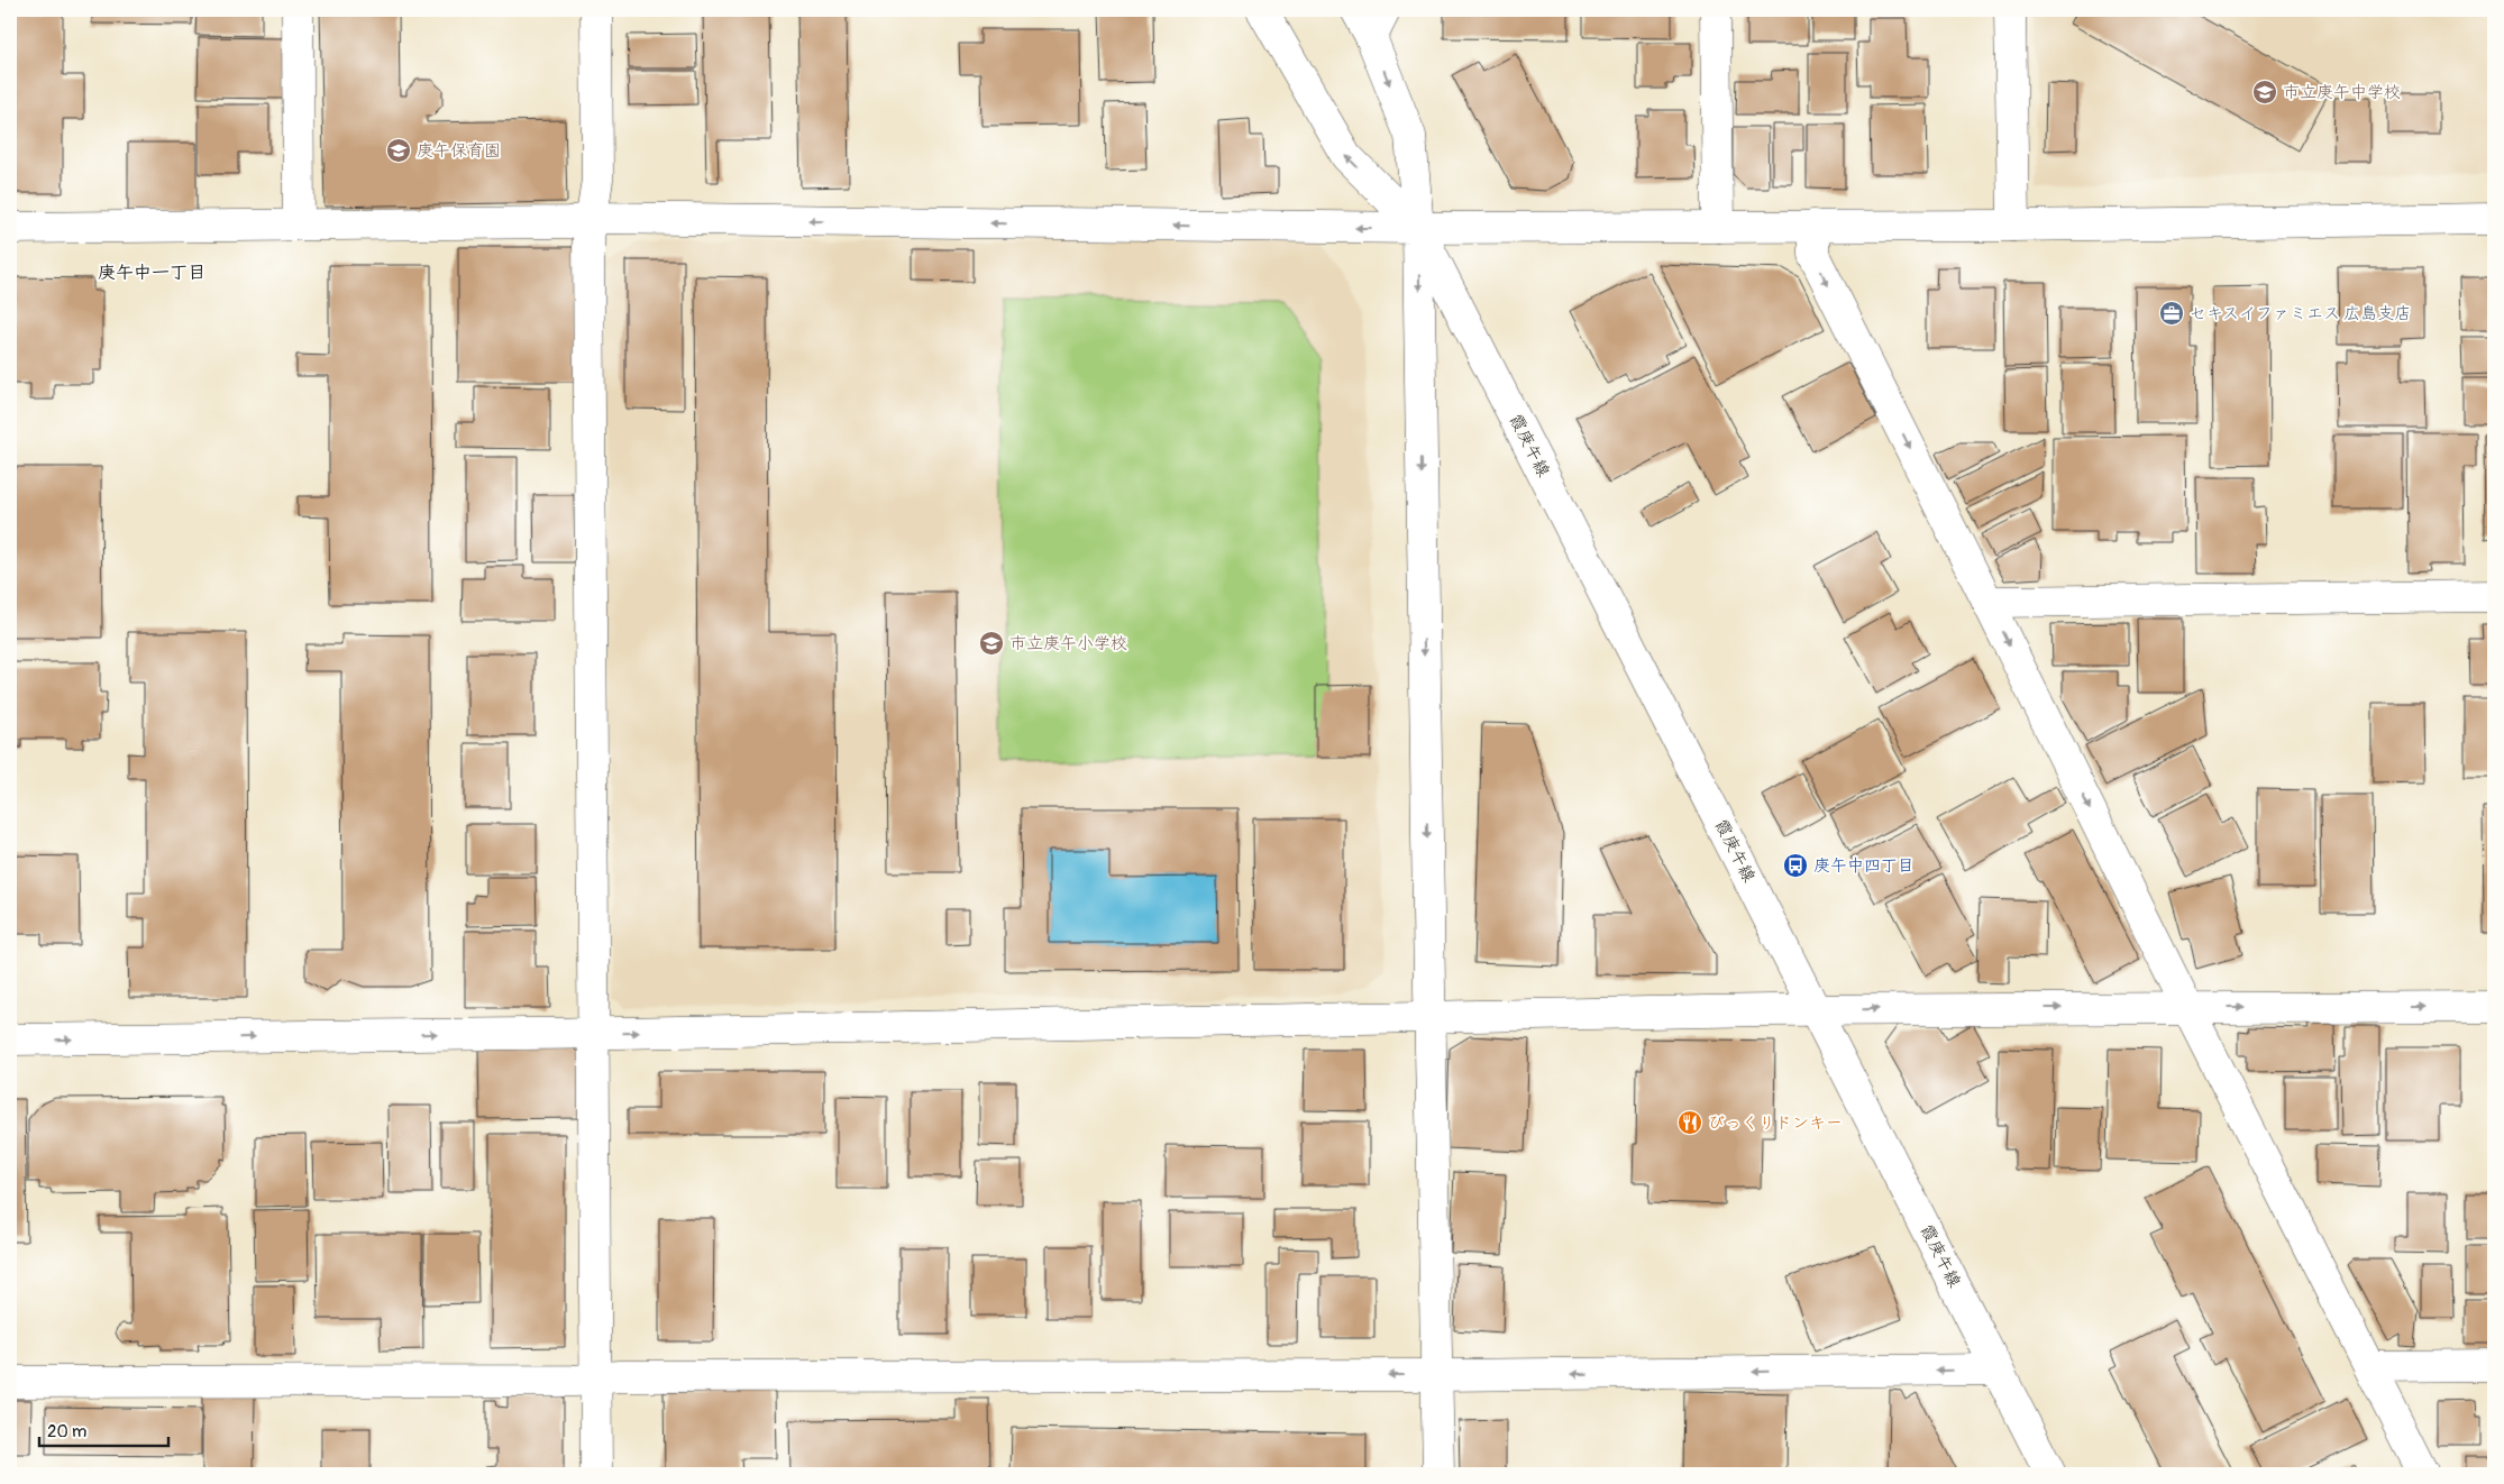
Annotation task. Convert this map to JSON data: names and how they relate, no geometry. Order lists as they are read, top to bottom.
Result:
{
  "streets": {
    "street": ["霞庚午線"]
  },
  "districts": ["庚午中一丁目"],
  "places": {
    "school or university": ["市立庚午中学校", "庚午保育園", "市立庚午小学校"],
    "office": ["セキスイファミエス 広島支店"],
    "bus stop": ["庚午中四丁目"],
    "restaurant": ["びっくりドンキー"]
  },
  "scale_bar": "20 m"
}
